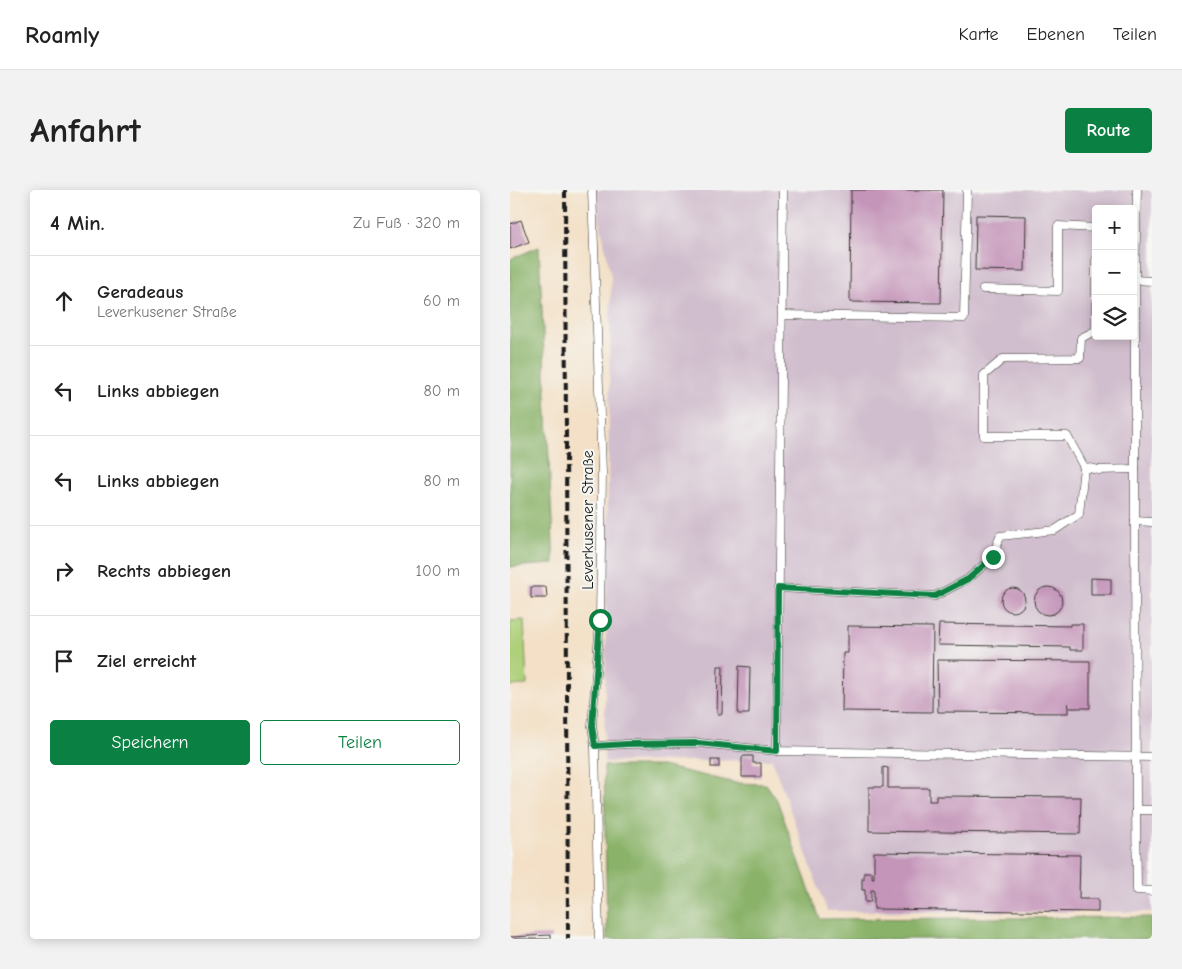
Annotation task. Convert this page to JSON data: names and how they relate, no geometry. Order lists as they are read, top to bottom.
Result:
{
  "streets": {
    "lane": ["Leverkusener Straße"]
  },
  "page": {
    "header": "Roamly",
    "nav": ["Karte", "Ebenen", "Teilen"],
    "buttons": [
      "Route",
      ["Speichern", "Teilen"]
    ],
    "title": "Anfahrt",
    "heading": ["4 Min.", "Zu Fuß · 320 m"],
    "map_buttons": ["+", "−"],
    "list": [
      ["Geradeaus", "Leverkusener Straße", "60 m"],
      ["Links abbiegen", "80 m"],
      ["Links abbiegen", "80 m"],
      ["Rechts abbiegen", "100 m"],
      "Ziel erreicht"
    ]
  }
}
